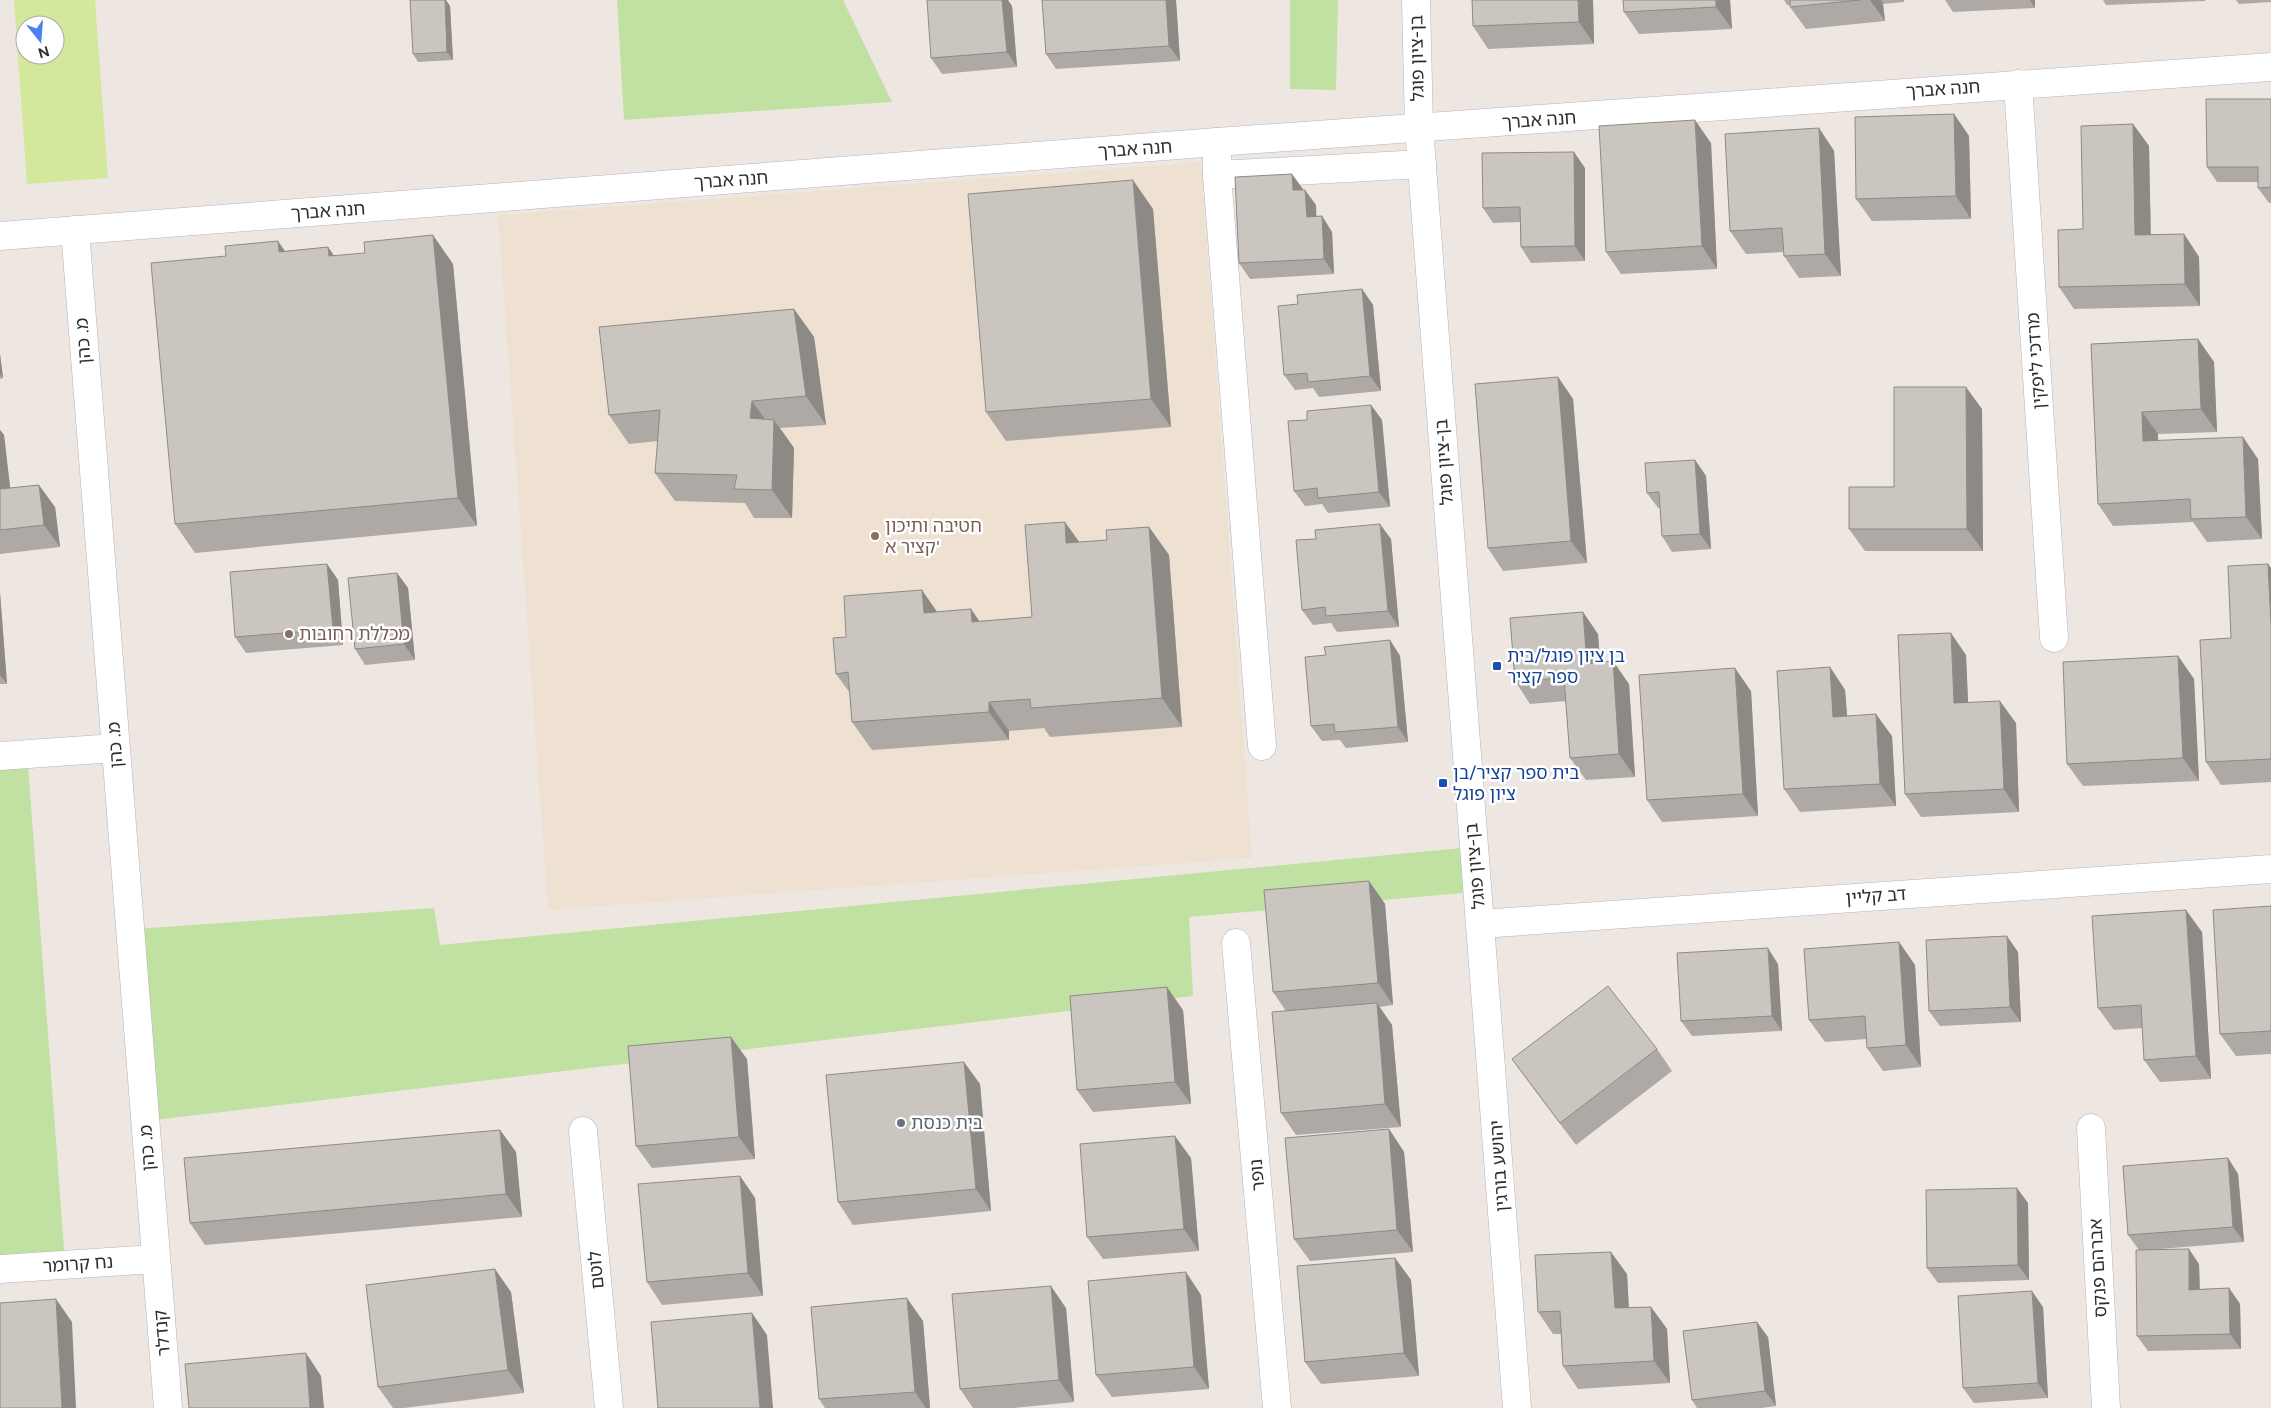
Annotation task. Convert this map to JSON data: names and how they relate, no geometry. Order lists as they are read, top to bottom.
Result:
{
  "streets": {
    "street": [
      "בן-ציון פוגל",
      "חנה אברך",
      "מ. כהן",
      "מרדכי ליפקין",
      "דב קליין",
      "יהושע בורגין",
      "נופר",
      "נח קרומר",
      "אברהם פנקס",
      "לוטם",
      "קנדלר"
    ]
  },
  "crossings": [
    ["בן-ציון פוגל", "חנה אברך"],
    ["בן-ציון פוגל", "דב קליין"],
    ["בן-ציון פוגל", "יהושע בורגין"],
    ["חנה אברך", "מ. כהן"],
    ["חנה אברך", "מרדכי ליפקין"],
    ["מ. כהן", "נח קרומר"],
    ["מ. כהן", "קנדלר"],
    ["דב קליין", "יהושע בורגין"],
    ["נח קרומר", "קנדלר"]
  ],
  "places": {
    "other": ["חטיבה ותיכון קציר א'", "מכללת רחובות", "בית כנסת"],
    "transit": ["בן ציון פוגל/בית ספר קציר", "בית ספר קציר/בן ציון פוגל"]
  },
  "north": "bottom"
}
